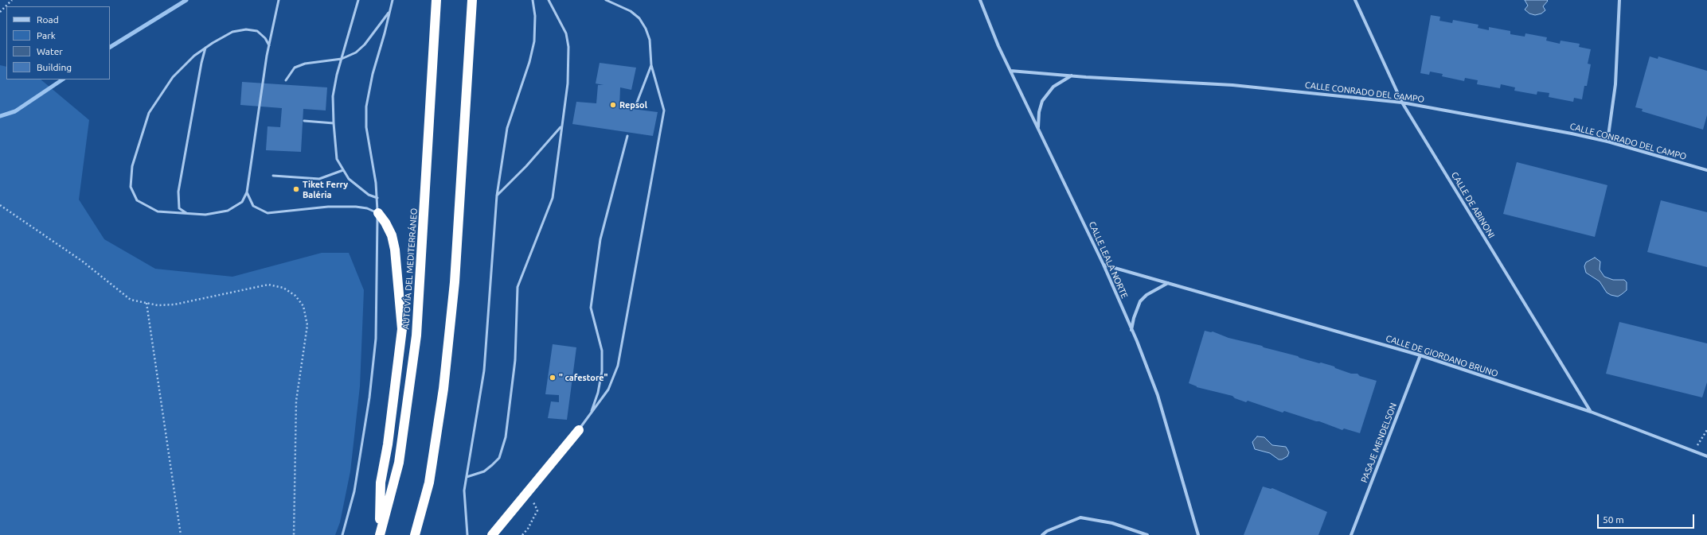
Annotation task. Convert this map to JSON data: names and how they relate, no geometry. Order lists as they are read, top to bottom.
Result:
{
  "streets": {
    "highway": ["AUTOVÍA DEL MEDITERRÁNEO"],
    "street": [
      "CALLE CONRADO DEL CAMPO",
      "CALLE DE ABINONI",
      "CALLE LEALA NORTE",
      "CALLE DE GIORDANO BRUNO",
      "PASAJE MENDELSON"
    ]
  },
  "crossings": [
    ["CALLE CONRADO DEL CAMPO", "CALLE DE ABINONI"],
    ["CALLE CONRADO DEL CAMPO", "CALLE LEALA NORTE"],
    ["CALLE DE ABINONI", "CALLE DE GIORDANO BRUNO"],
    ["CALLE LEALA NORTE", "CALLE DE GIORDANO BRUNO"],
    ["CALLE DE GIORDANO BRUNO", "PASAJE MENDELSON"]
  ],
  "places": ["Repsol", "Tiket Ferry Baléria", "\" cafestore\""],
  "legend": [
    "Road",
    "Park",
    "Water",
    "Building"
  ],
  "scale_bar": "50 m"
}
